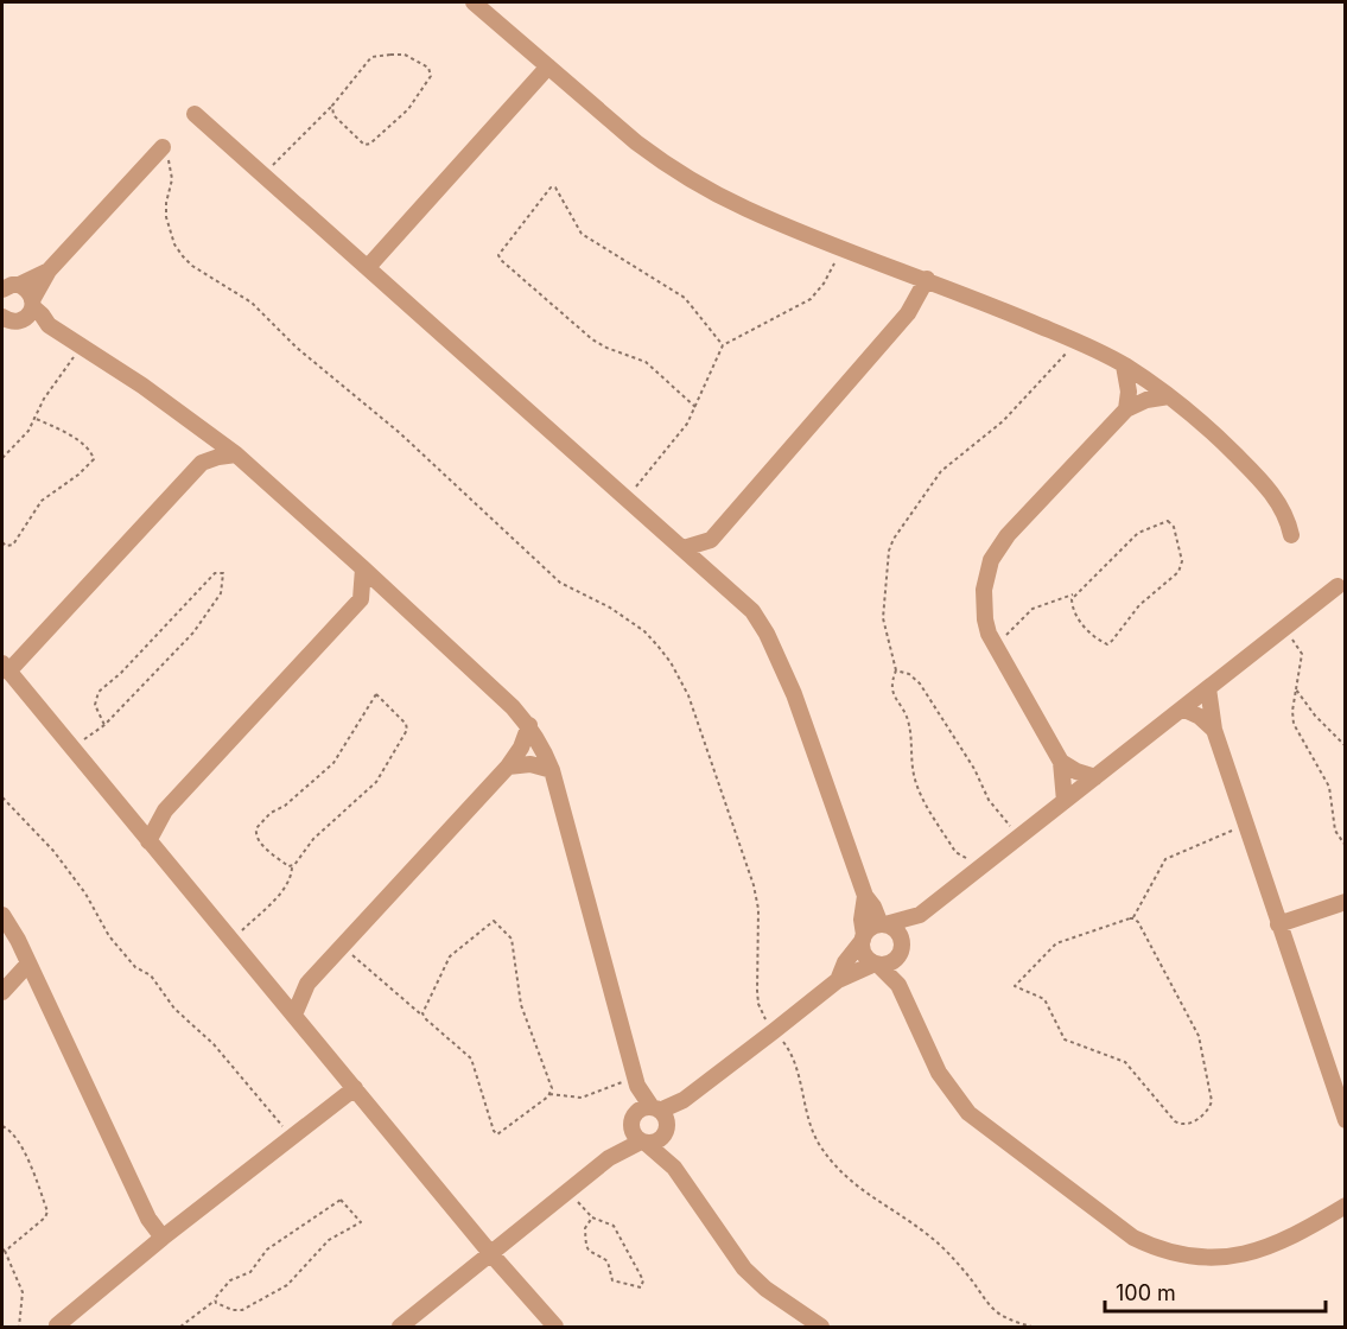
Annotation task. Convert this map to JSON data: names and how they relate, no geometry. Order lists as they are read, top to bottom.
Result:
{
  "scale_bar": "100 m"
}
